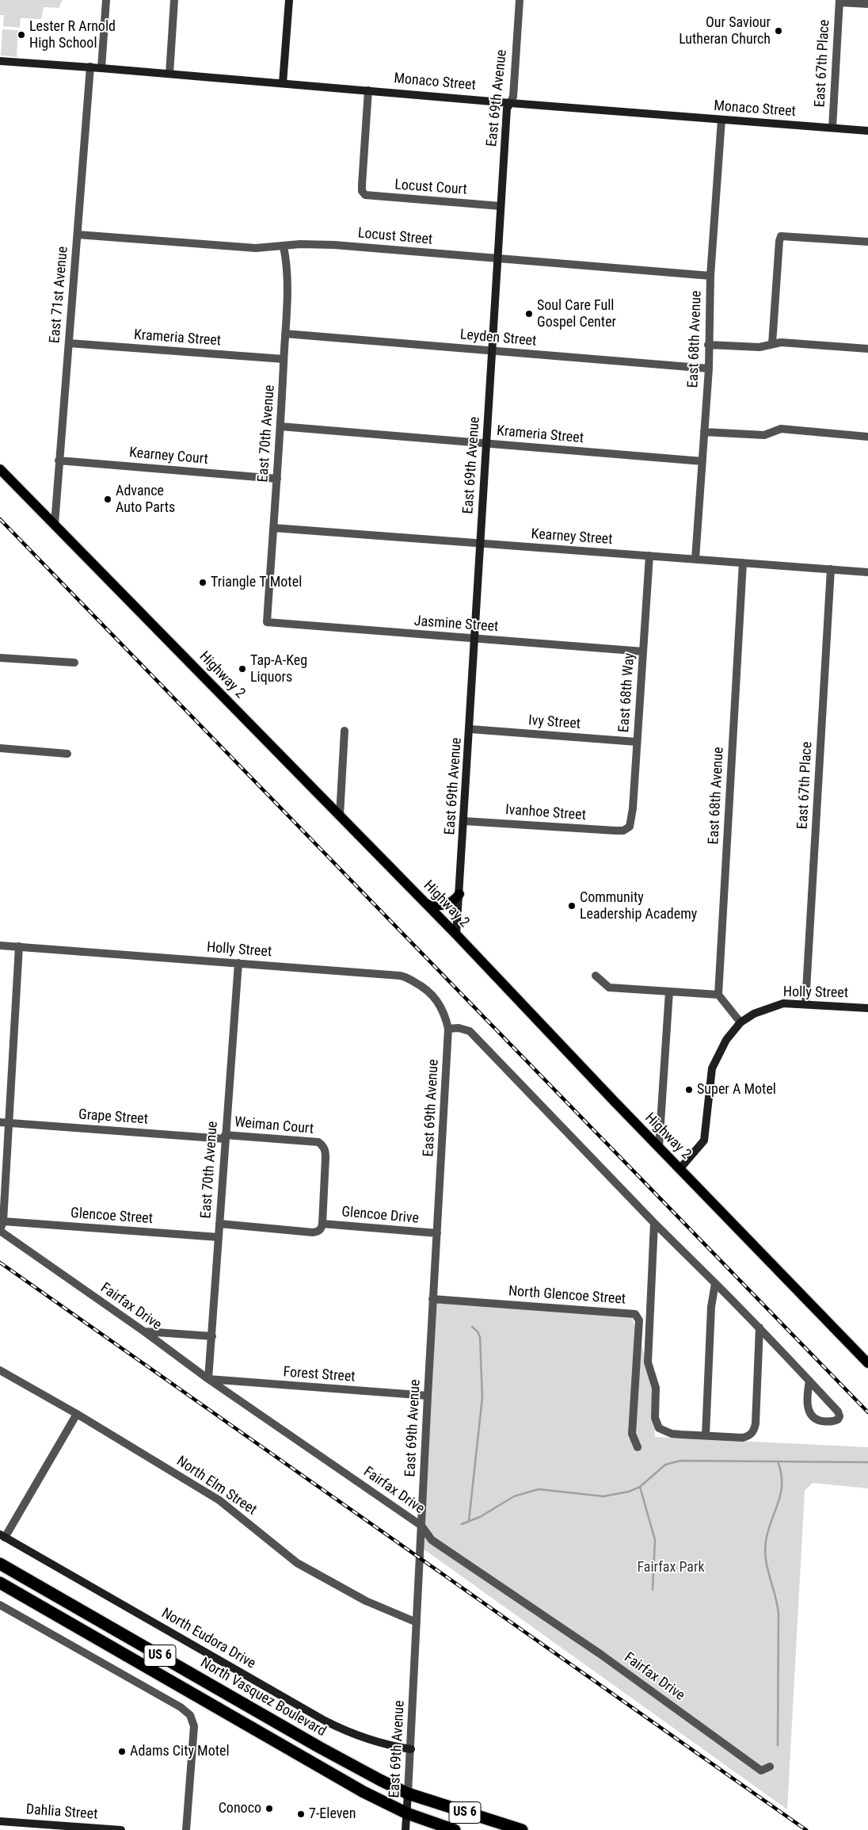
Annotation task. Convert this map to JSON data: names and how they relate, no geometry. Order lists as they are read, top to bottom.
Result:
{
  "streets": {
    "highway": ["US 6", "North Vasquez Boulevard"],
    "main road": ["Highway 2"],
    "street": [
      "East 67th Place",
      "Monaco Street",
      "East 69th Avenue",
      "Locust Court",
      "Locust Street",
      "East 71st Avenue",
      "Krameria Street",
      "Leyden Street",
      "East 68th Avenue",
      "East 70th Avenue",
      "Kearney Court",
      "Kearney Street",
      "Jasmine Street",
      "East 68th Way",
      "Ivy Street",
      "Ivanhoe Street",
      "Holly Street",
      "Grape Street",
      "Weiman Court",
      "Glencoe Drive",
      "Glencoe Street",
      "North Glencoe Street",
      "Fairfax Drive",
      "Forest Street",
      "North Elm Street",
      "North Eudora Drive",
      "Dahlia Street"
    ]
  },
  "crossings": [
    ["East 67th Place", "Monaco Street"],
    ["East 67th Place", "Kearney Street"],
    ["East 67th Place", "Holly Street"],
    ["Monaco Street", "East 69th Avenue"],
    ["Monaco Street", "Locust Court"],
    ["Monaco Street", "East 71st Avenue"],
    ["Monaco Street", "East 68th Avenue"],
    ["East 69th Avenue", "Locust Court"],
    ["East 69th Avenue", "Locust Street"],
    ["East 69th Avenue", "Krameria Street"],
    ["East 69th Avenue", "Leyden Street"],
    ["East 69th Avenue", "Kearney Street"],
    ["East 69th Avenue", "Jasmine Street"],
    ["East 69th Avenue", "Highway 2"],
    ["East 69th Avenue", "Ivy Street"],
    ["East 69th Avenue", "Ivanhoe Street"],
    ["East 69th Avenue", "Holly Street"],
    ["East 69th Avenue", "Glencoe Drive"],
    ["East 69th Avenue", "North Glencoe Street"],
    ["East 69th Avenue", "Fairfax Drive"],
    ["East 69th Avenue", "Forest Street"],
    ["East 69th Avenue", "North Elm Street"],
    ["East 69th Avenue", "North Eudora Drive"],
    ["East 69th Avenue", "US 6"],
    ["East 69th Avenue", "North Vasquez Boulevard"],
    ["Locust Street", "East 71st Avenue"],
    ["Locust Street", "East 68th Avenue"],
    ["Locust Street", "East 70th Avenue"],
    ["East 71st Avenue", "Krameria Street"],
    ["East 71st Avenue", "Kearney Court"],
    ["East 71st Avenue", "Highway 2"],
    ["Krameria Street", "East 68th Avenue"],
    ["Krameria Street", "East 70th Avenue"],
    ["Leyden Street", "East 68th Avenue"],
    ["Leyden Street", "East 70th Avenue"],
    ["East 68th Avenue", "Kearney Street"],
    ["East 70th Avenue", "Kearney Court"],
    ["East 70th Avenue", "Kearney Street"],
    ["East 70th Avenue", "Jasmine Street"],
    ["East 70th Avenue", "Holly Street"],
    ["East 70th Avenue", "Grape Street"],
    ["East 70th Avenue", "Weiman Court"],
    ["East 70th Avenue", "Glencoe Street"],
    ["East 70th Avenue", "Fairfax Drive"],
    ["East 70th Avenue", "Forest Street"],
    ["Kearney Street", "East 68th Way"],
    ["Jasmine Street", "East 68th Way"],
    ["Highway 2", "Holly Street"],
    ["East 68th Way", "Ivy Street"],
    ["East 68th Way", "Ivanhoe Street"],
    ["Grape Street", "Weiman Court"],
    ["Weiman Court", "Glencoe Drive"],
    ["Fairfax Drive", "Forest Street"]
  ],
  "parks": ["Fairfax Park"],
  "places": [
    "Our Saviour Lutheran Church",
    "Lester R Arnold High School",
    "Soul Care Full Gospel Center",
    "Advance Auto Parts",
    "Triangle T Motel",
    "Tap-A-Keg Liquors",
    "Community Leadership Academy",
    "Super A Motel",
    "Adams City Motel",
    "Conoco",
    "7-Eleven"
  ]
}
